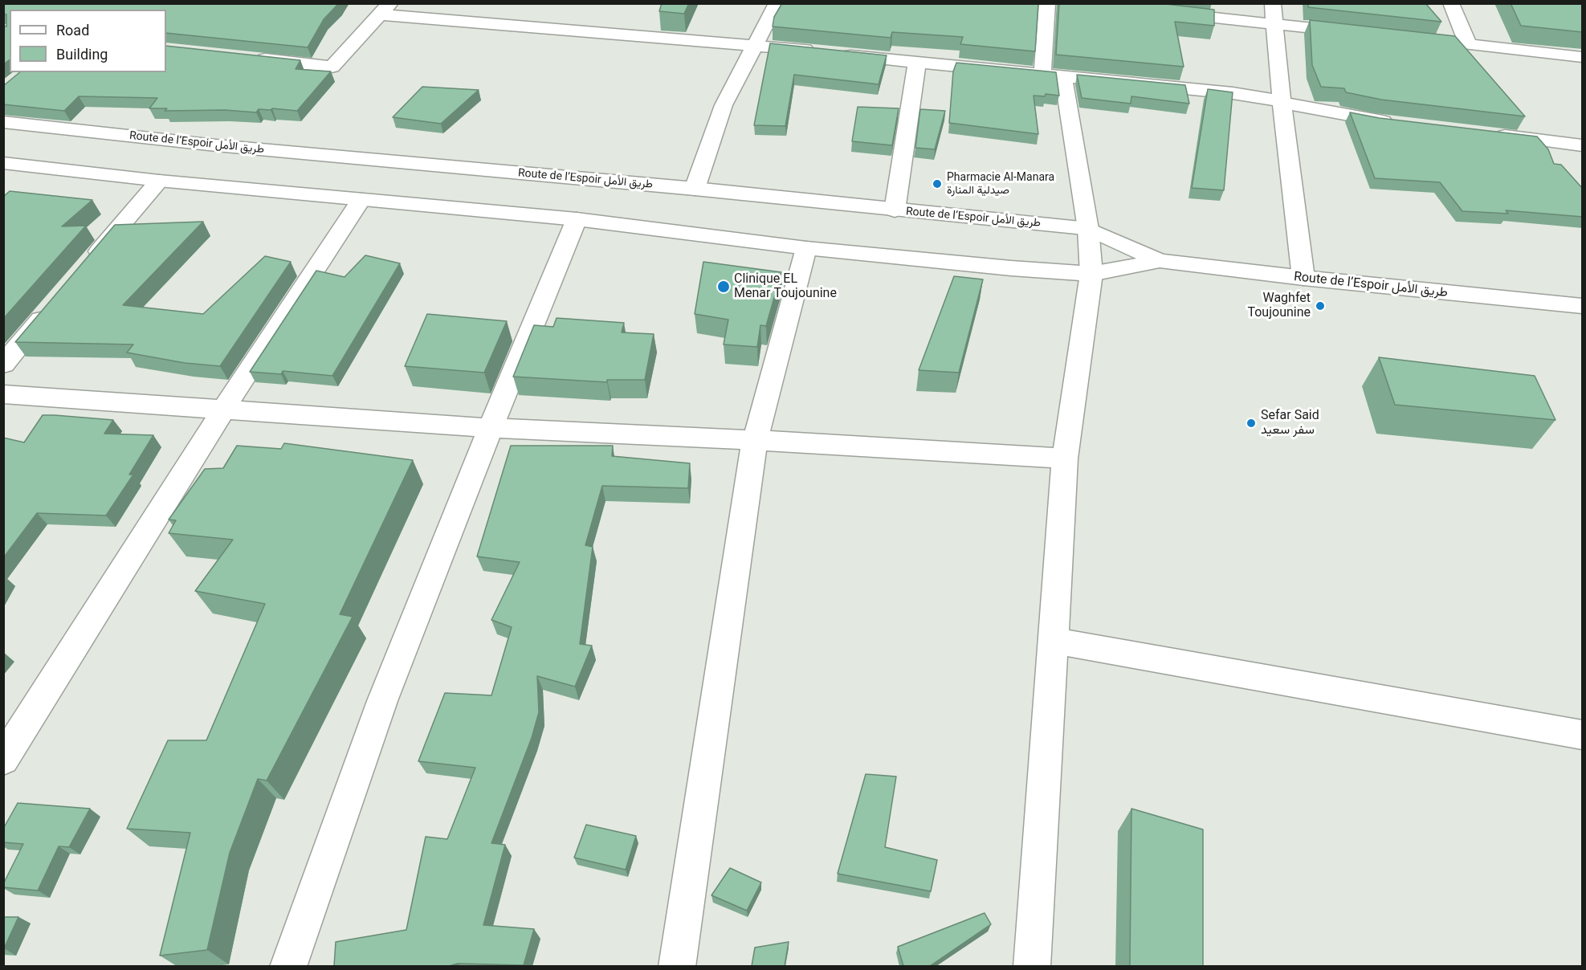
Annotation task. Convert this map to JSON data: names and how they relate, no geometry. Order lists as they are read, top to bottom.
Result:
{
  "streets": {
    "main road": ["Route de l’Espoir طريق الأمل"]
  },
  "places": [
    "Pharmacie Al-Manara صيدلية المنارة",
    "Clinique EL Menar Toujounine",
    "Waghfet Toujounine",
    "Sefar Said سفر سعيد"
  ],
  "legend": ["Road", "Building"]
}
